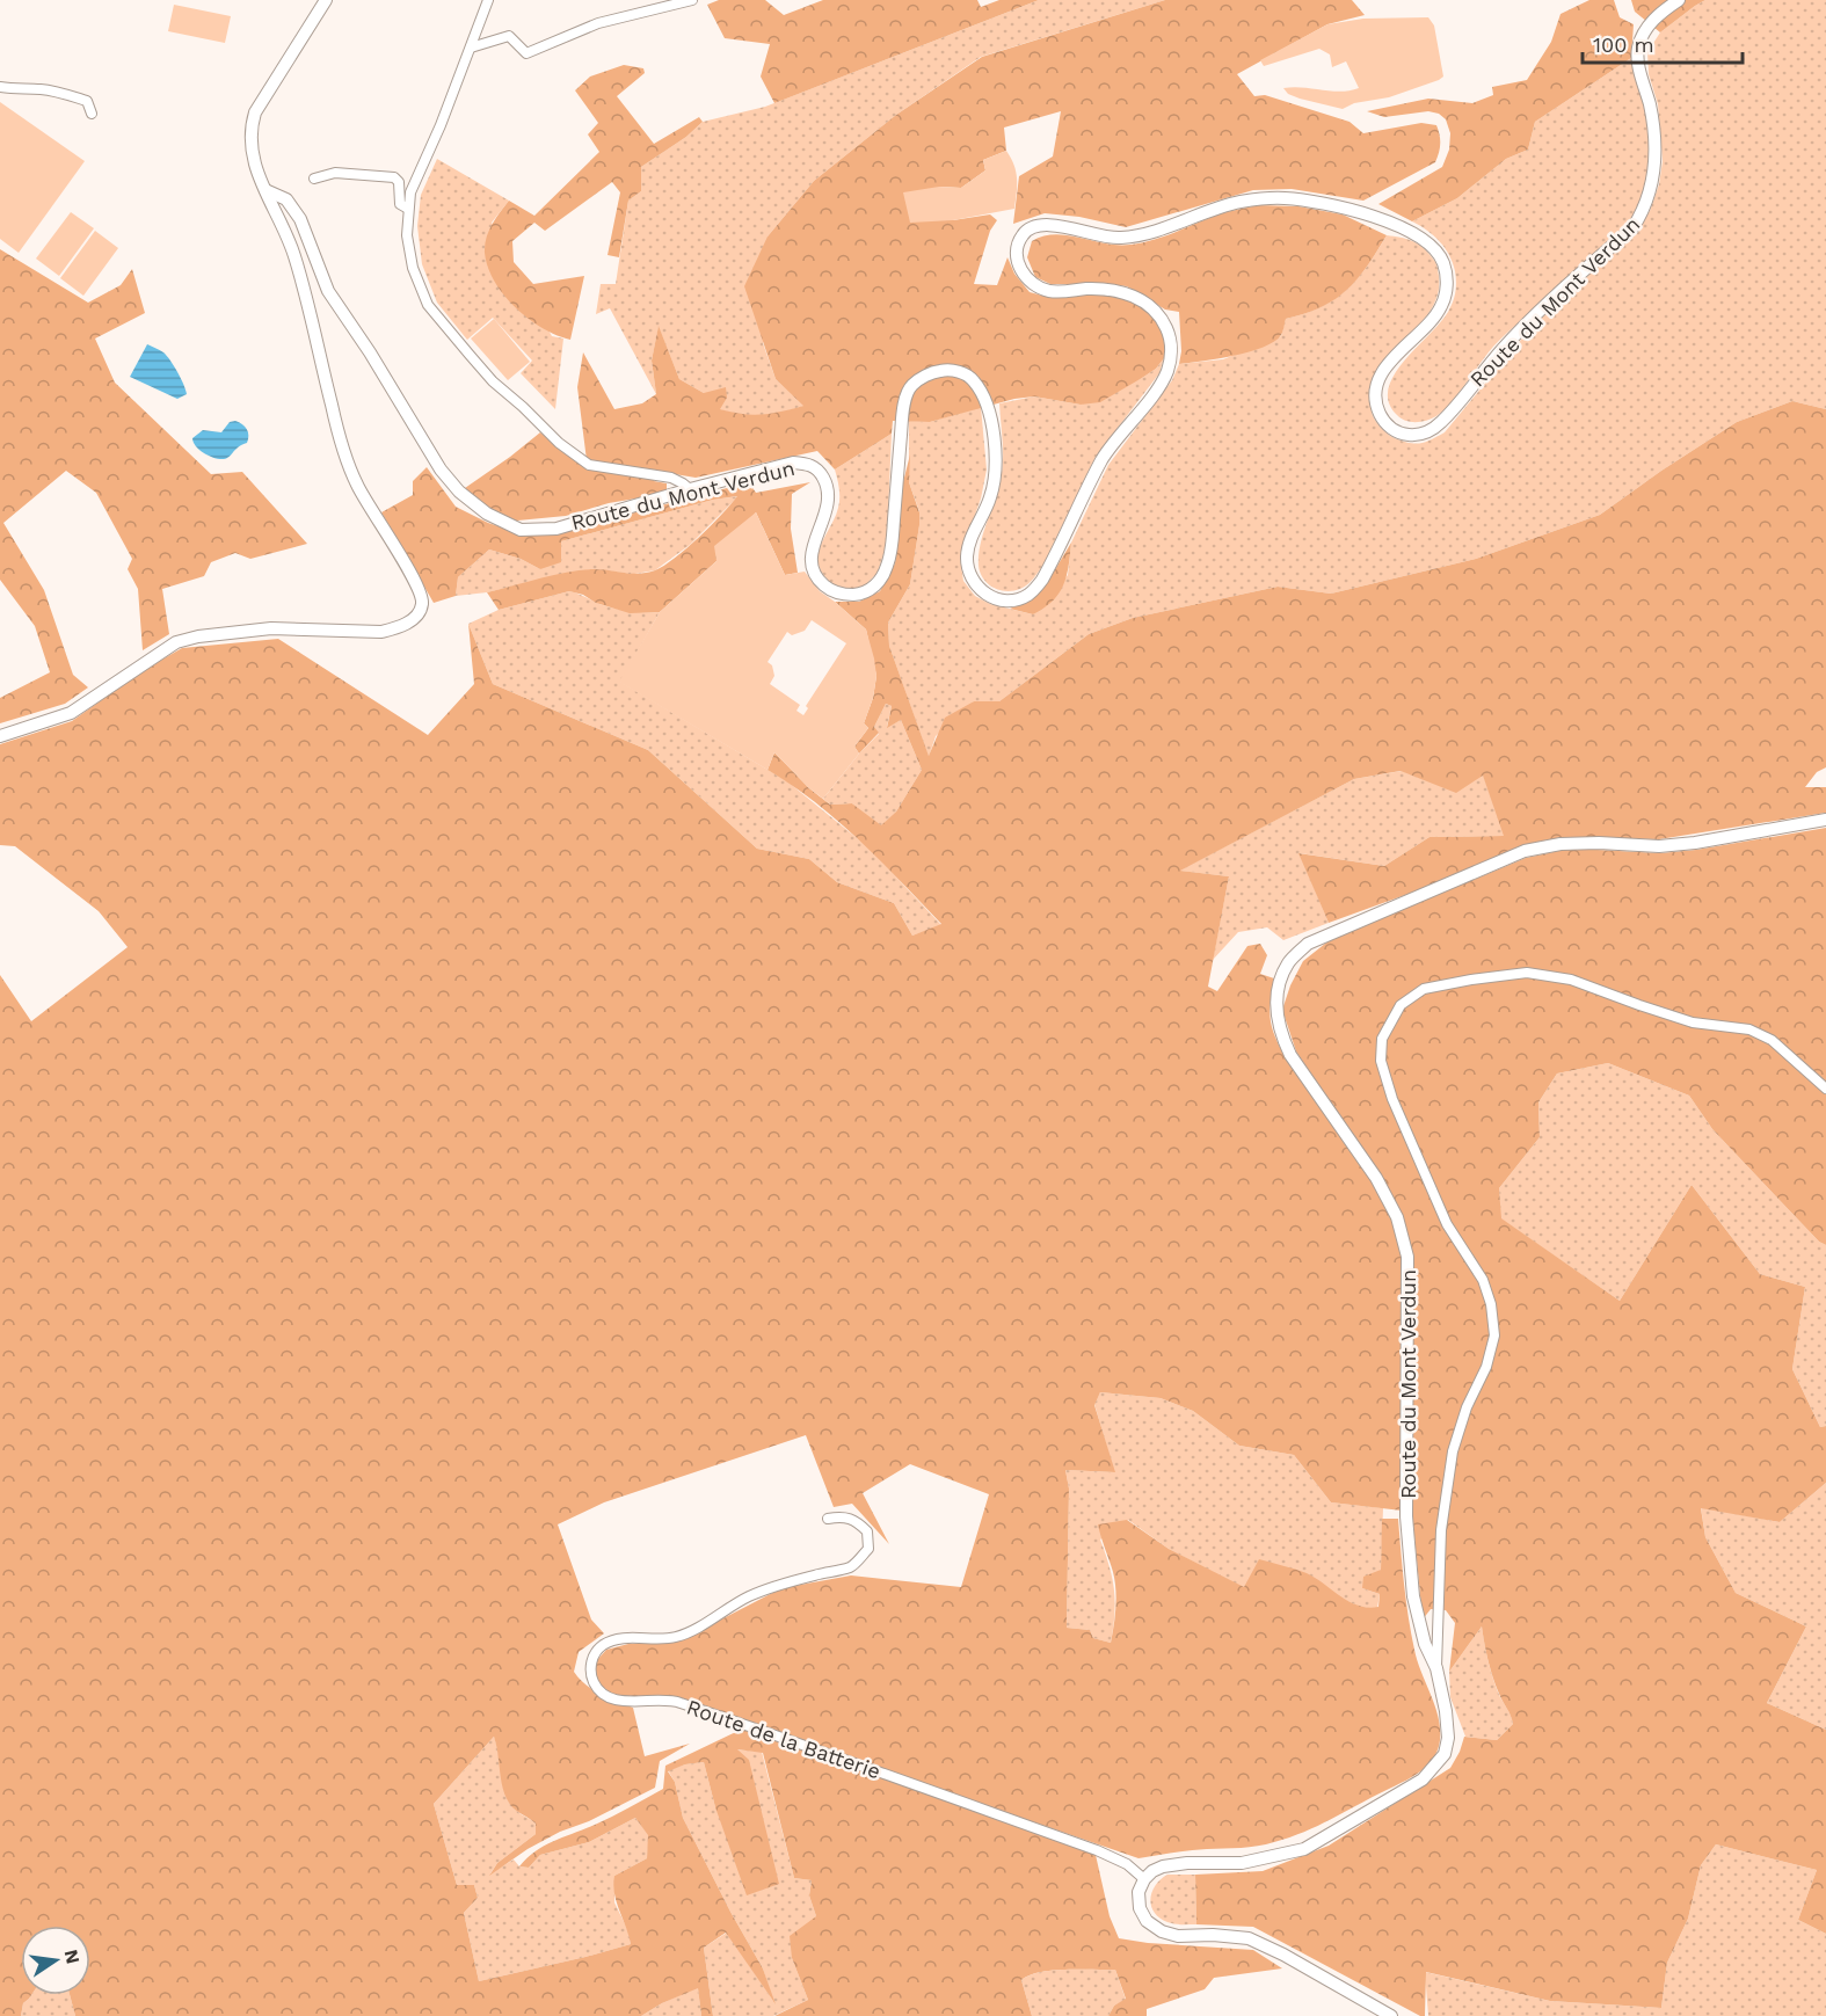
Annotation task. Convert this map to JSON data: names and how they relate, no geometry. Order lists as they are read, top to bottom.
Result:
{
  "streets": {
    "street": ["Route du Mont Verdun", "Route de la Batterie"]
  },
  "crossings": [
    ["Route du Mont Verdun", "Route de la Batterie"]
  ],
  "scale_bar": "100 m",
  "north": "right"
}
